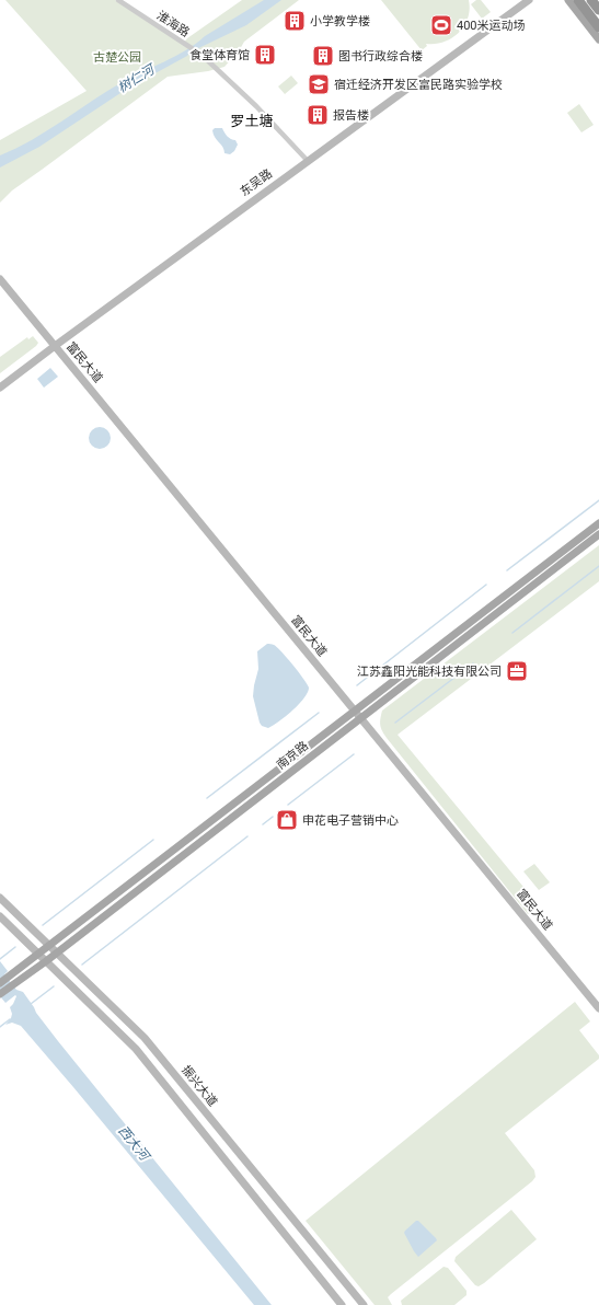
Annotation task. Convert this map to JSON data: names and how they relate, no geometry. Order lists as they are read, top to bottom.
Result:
{
  "streets": {
    "main road": ["南京路"],
    "street": [
      "淮海路",
      "东吴路",
      "富民大道",
      "振兴大道"
    ]
  },
  "crossings": [
    ["淮海路", "东吴路"],
    ["东吴路", "富民大道"],
    ["富民大道", "南京路"],
    ["南京路", "振兴大道"]
  ],
  "districts": ["罗土塘"],
  "water": ["树仁河", "西大河"],
  "parks": ["古楚公园"],
  "places": {
    "building": [
      "小学教学楼",
      "食堂体育馆",
      "图书行政综合楼",
      "报告楼"
    ],
    "sports": ["400米运动场"],
    "school or university": ["宿迁经济开发区富民路实验学校"],
    "office": ["江苏鑫阳光能科技有限公司"],
    "shop": ["申花电子营销中心"]
  }
}
